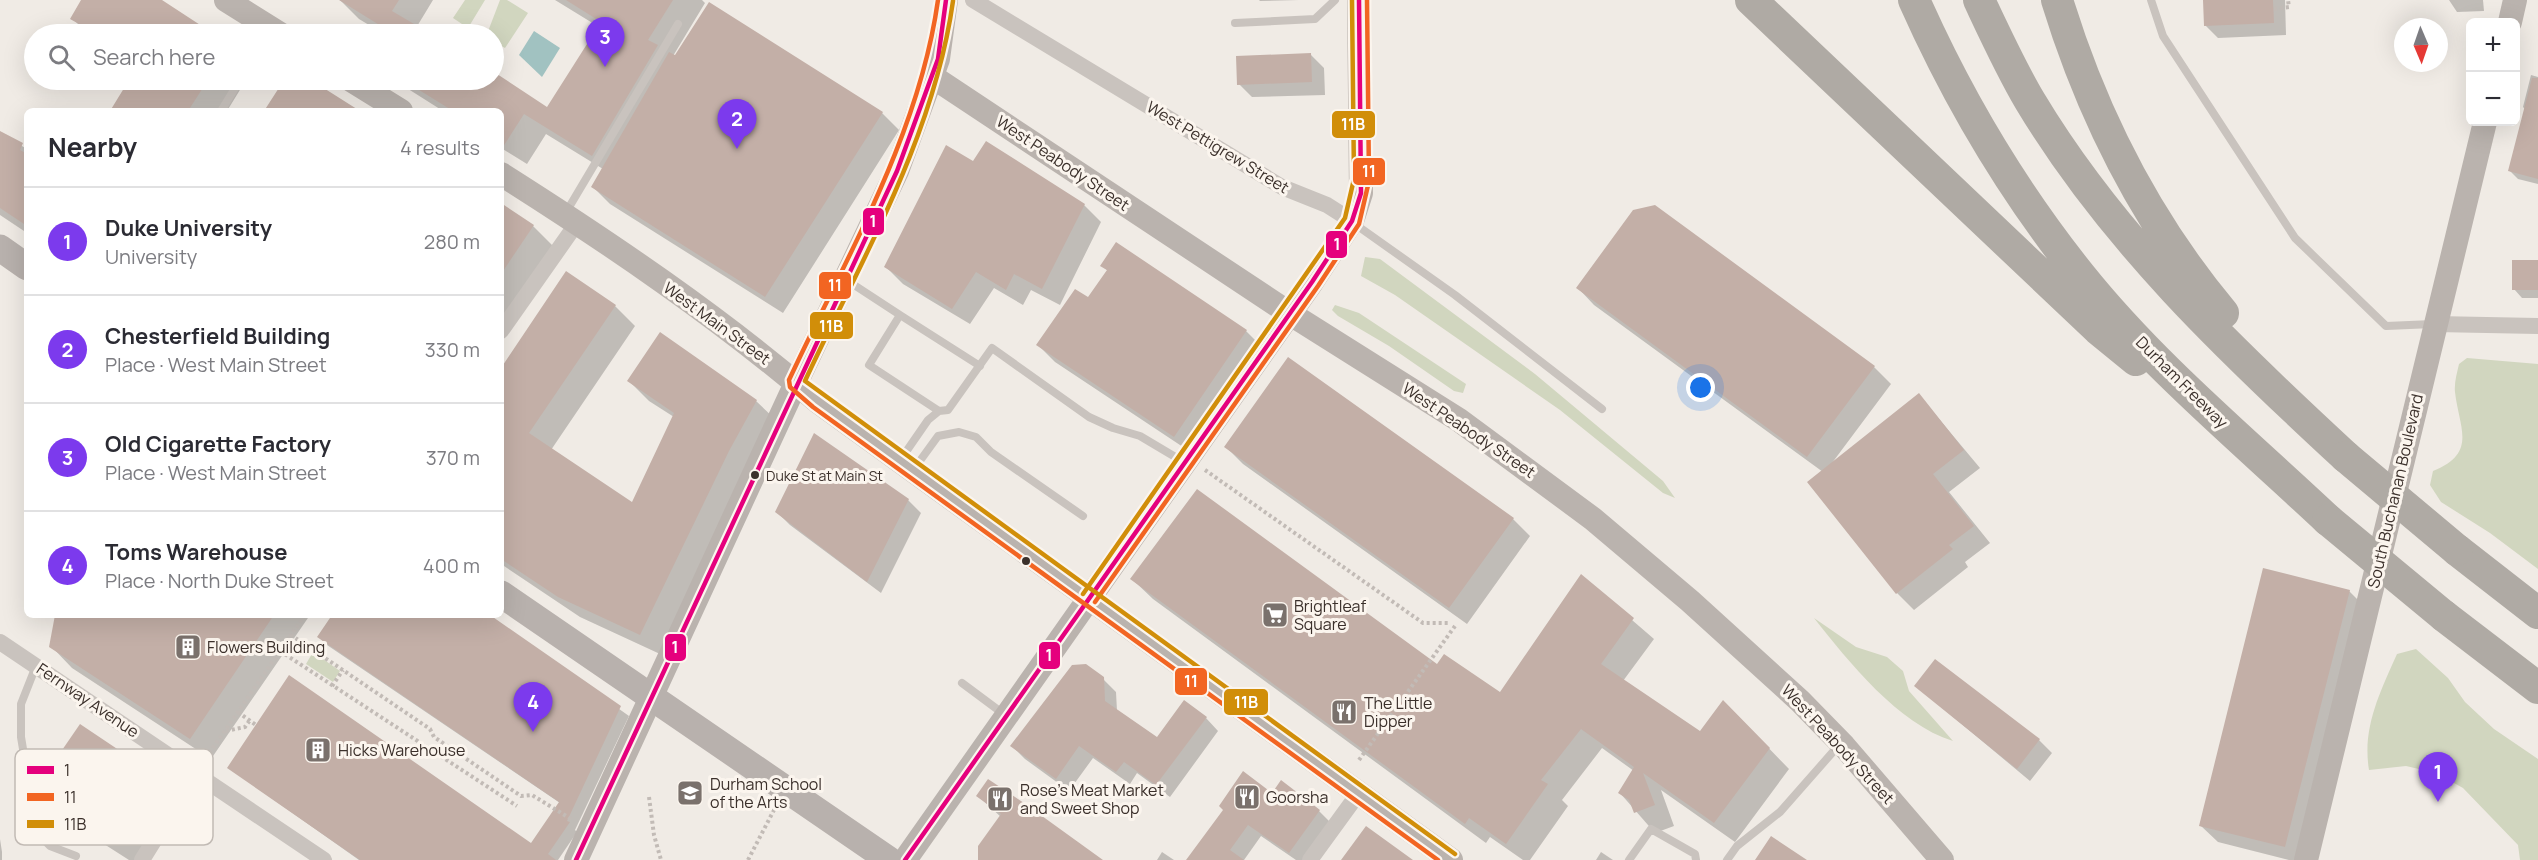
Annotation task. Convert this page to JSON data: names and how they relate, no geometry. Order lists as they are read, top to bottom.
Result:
{
  "streets": {
    "highway": ["Durham Freeway"],
    "main road": ["West Peabody Street", "West Main Street", "South Buchanan Boulevard"],
    "street": ["West Pettigrew Street", "Fernway Avenue"]
  },
  "places": {
    "other": ["Duke St at Main St"],
    "supermarket": ["Brightleaf Square"],
    "building": ["Flowers Building", "Hicks Warehouse"],
    "restaurant": ["The Little Dipper", "Goorsha", "Rose's Meat Market and Sweet Shop"],
    "school or university": ["Durham School of the Arts"]
  },
  "lines": ["transit line 1", "transit line 11", "transit line 11B"],
  "legend": ["1", "11", "11B"],
  "north": "bottom",
  "page": {
    "pins": [
      "3",
      "2",
      "4",
      "1"
    ],
    "map_buttons": ["+", "−"],
    "search": "Search here",
    "heading": ["Nearby", "4 results"],
    "list": [
      {
        "mark": "1",
        "name": "Duke University",
        "note": "University",
        "value": "280 m"
      },
      {
        "mark": "2",
        "name": "Chesterfield Building",
        "note": "Place · West Main Street",
        "value": "330 m"
      },
      {
        "mark": "3",
        "name": "Old Cigarette Factory",
        "note": "Place · West Main Street",
        "value": "370 m"
      },
      {
        "mark": "4",
        "name": "Toms Warehouse",
        "note": "Place · North Duke Street",
        "value": "400 m"
      }
    ]
  }
}
